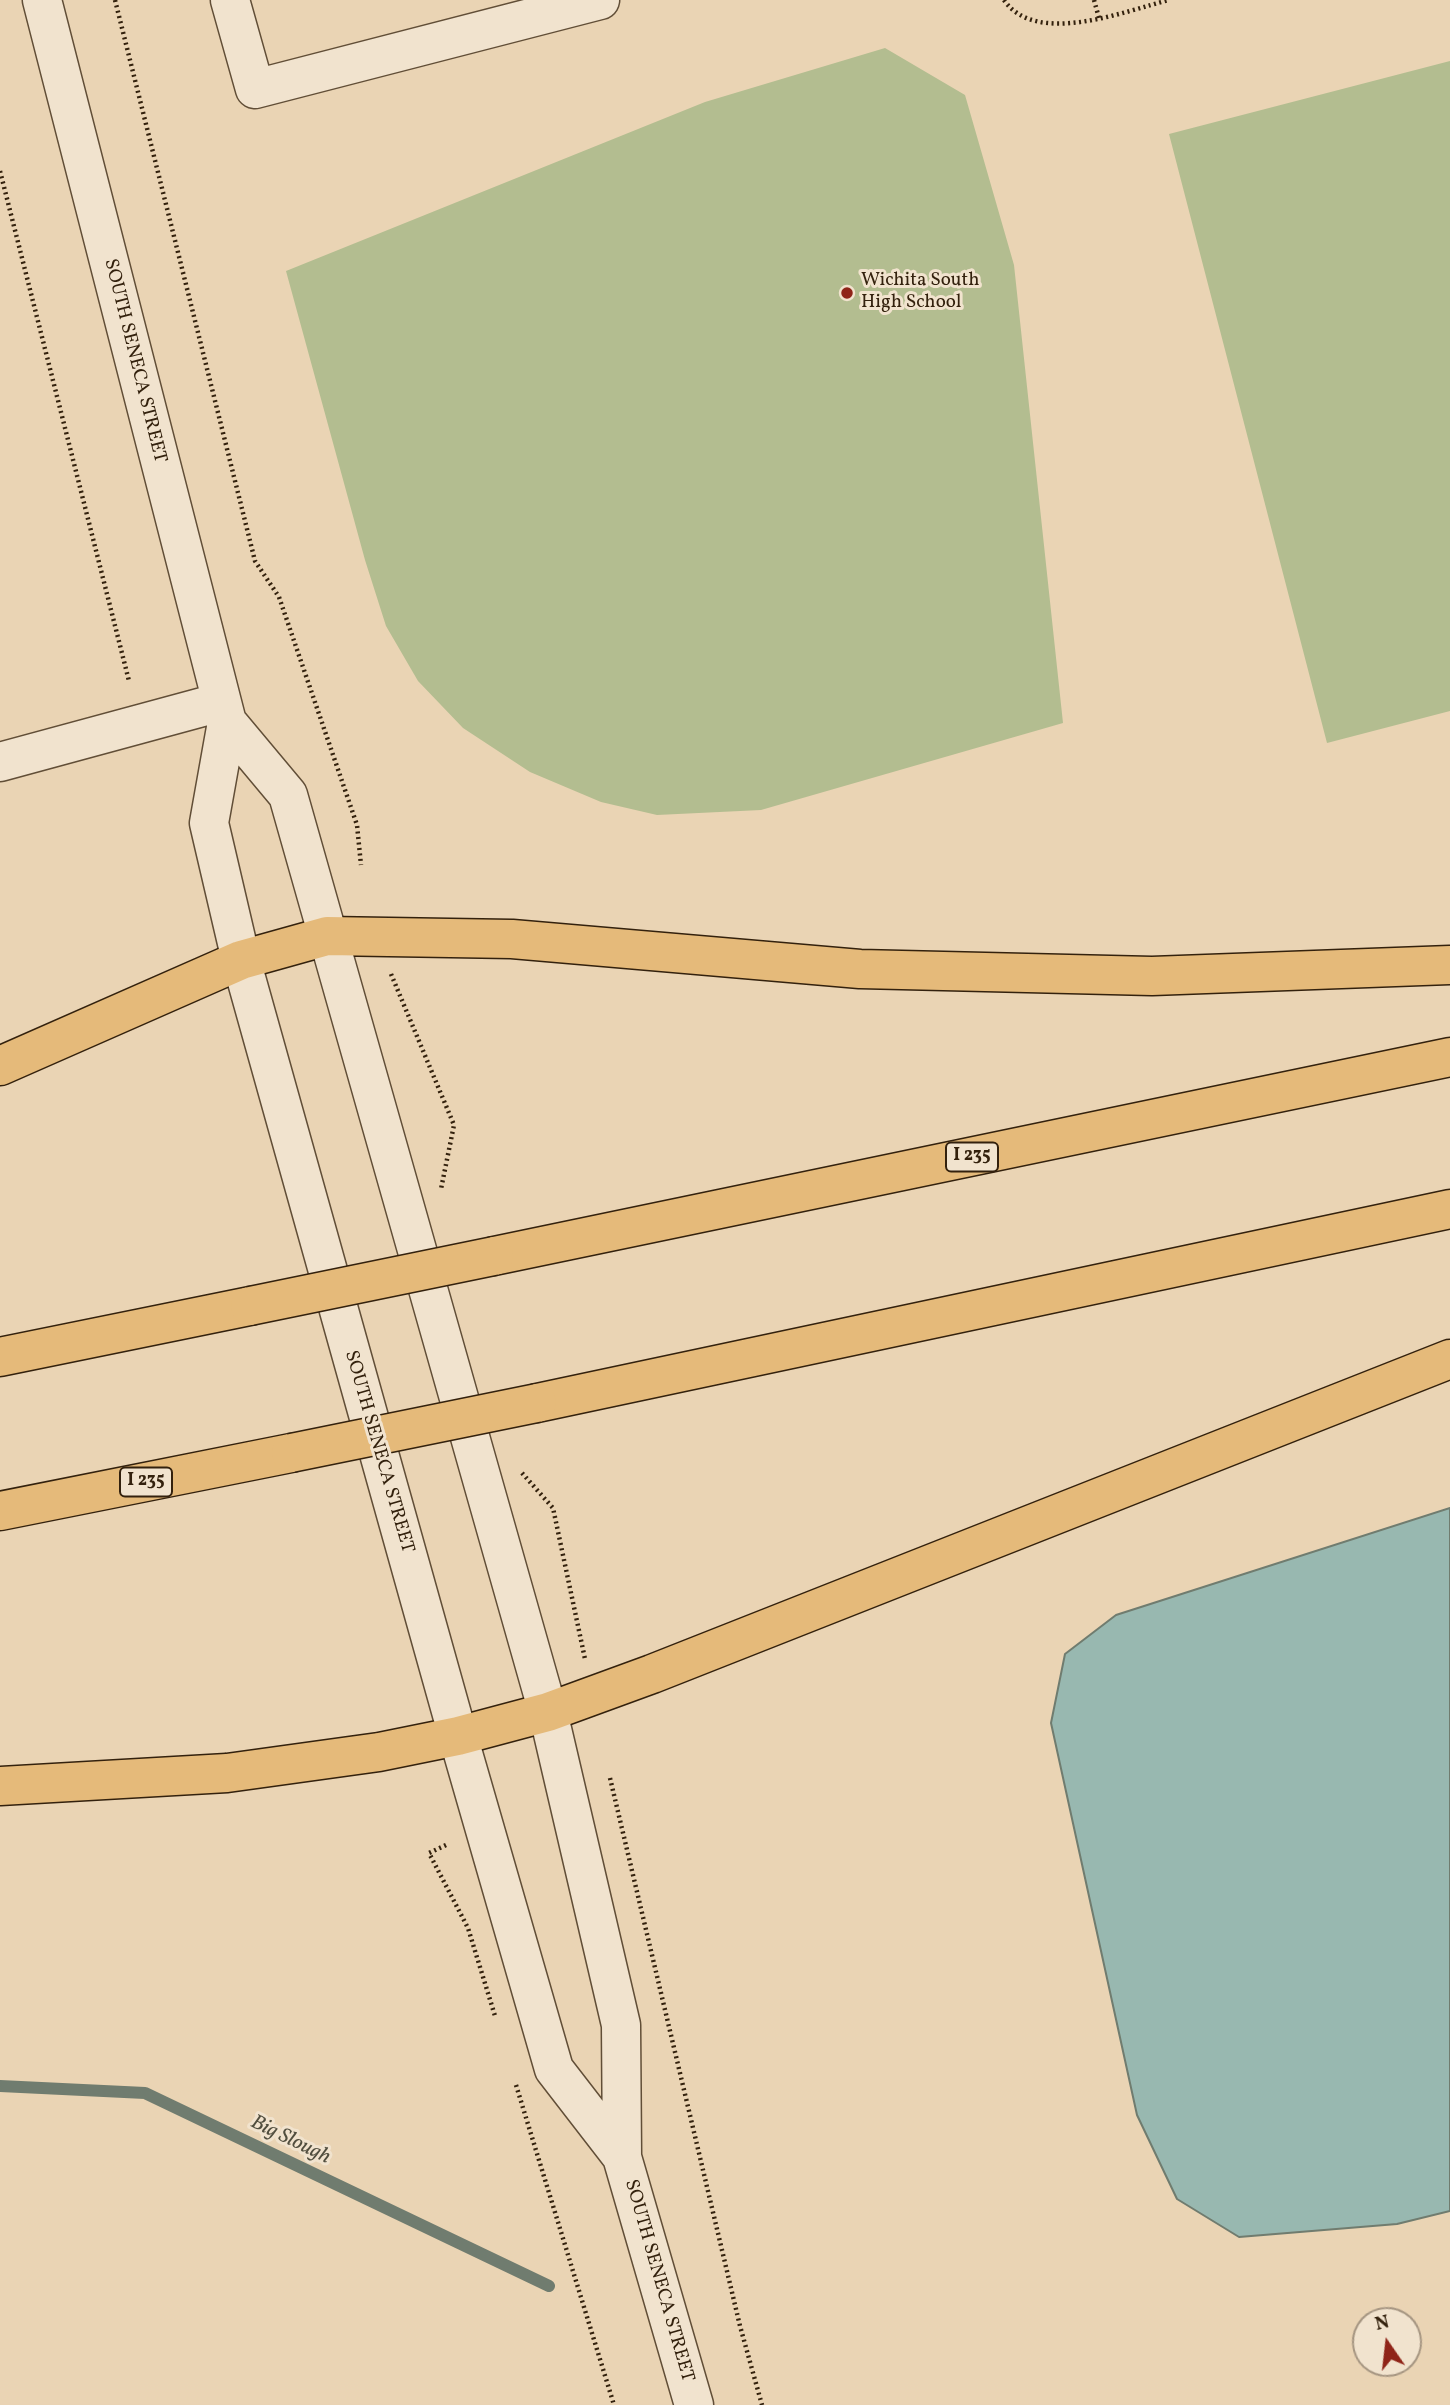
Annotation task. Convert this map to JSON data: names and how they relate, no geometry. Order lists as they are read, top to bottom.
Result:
{
  "streets": {
    "highway": ["I 235"],
    "street": ["SOUTH SENECA STREET"]
  },
  "water": ["Big Slough"],
  "places": ["Wichita South High School"],
  "north": "top"
}
